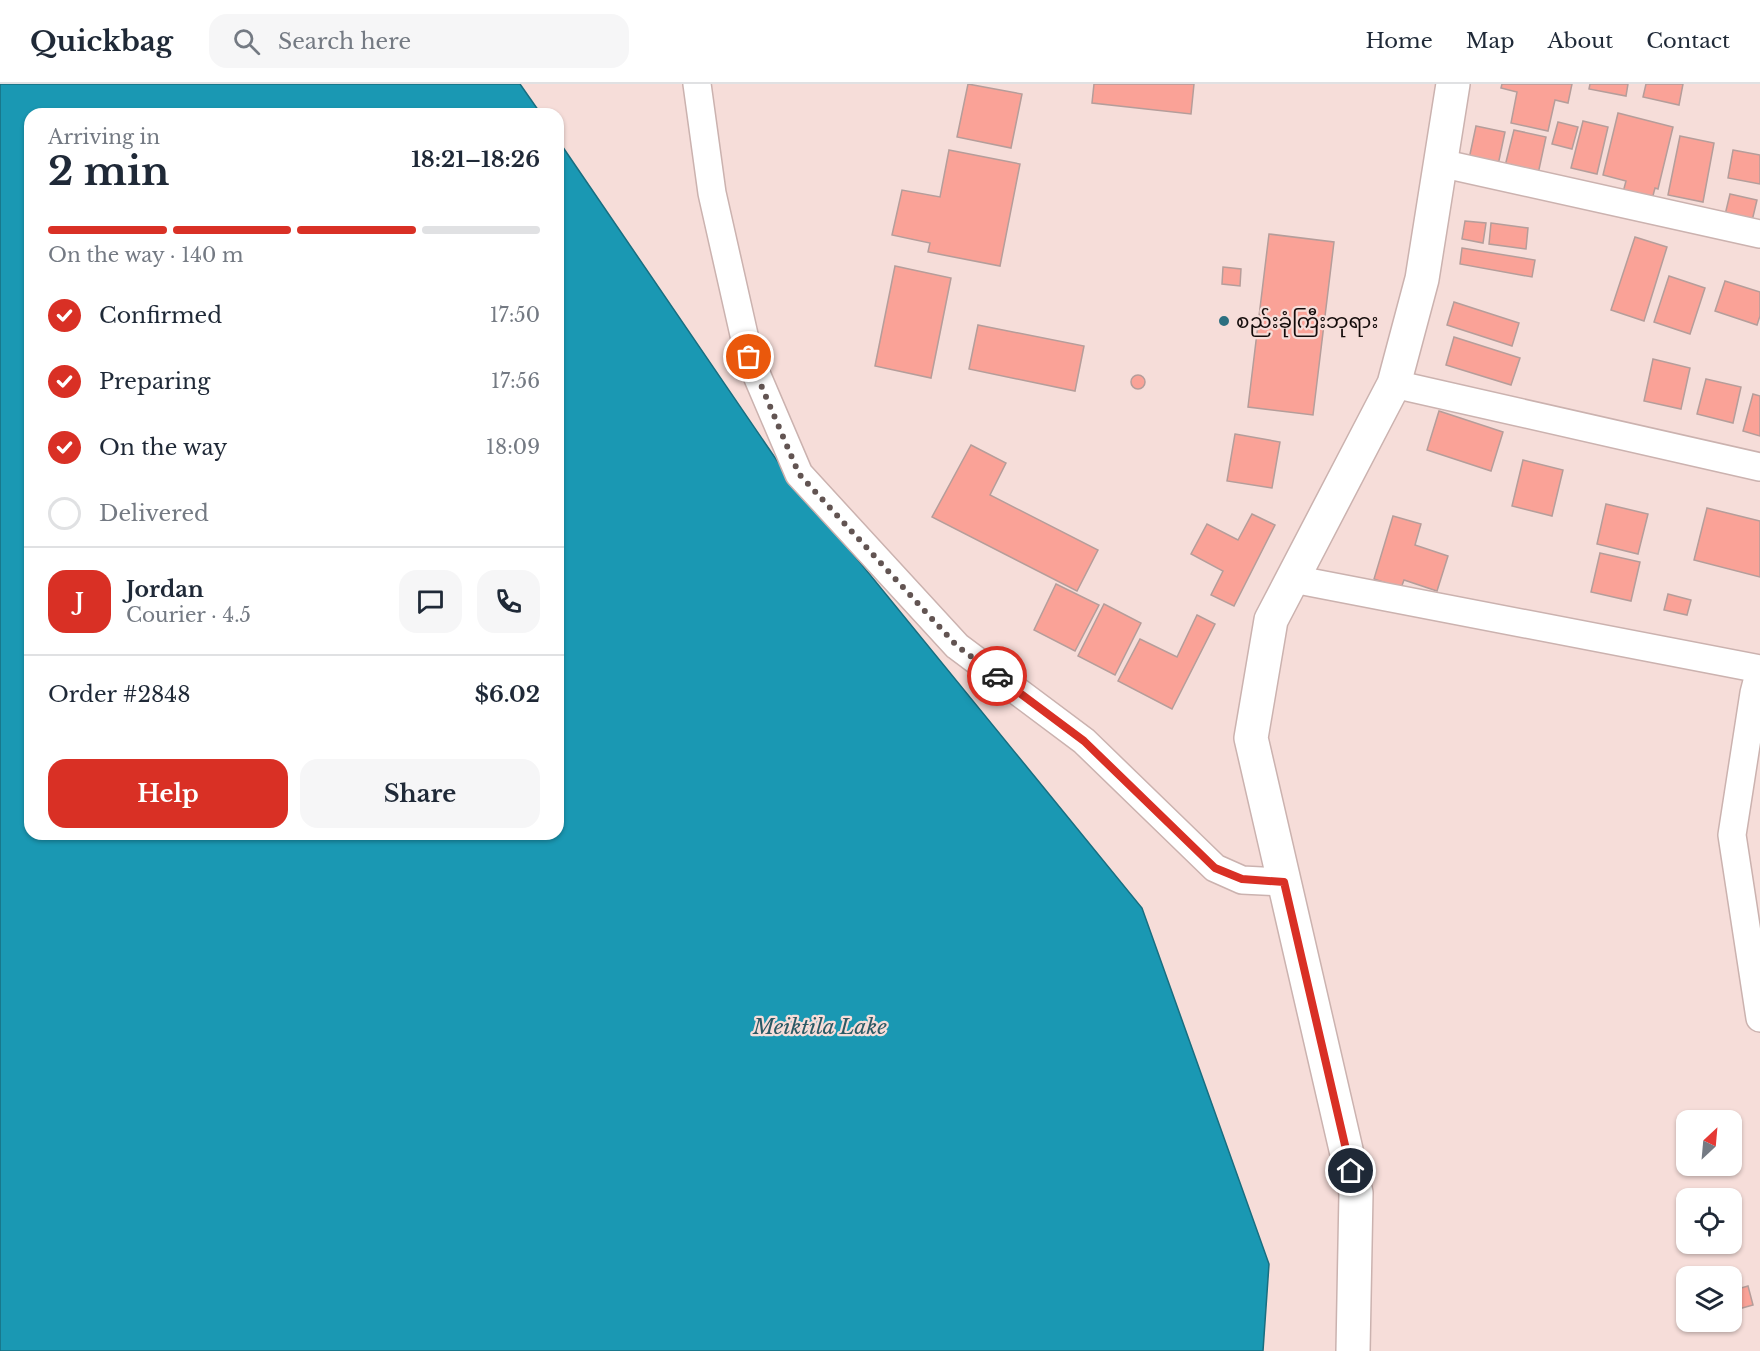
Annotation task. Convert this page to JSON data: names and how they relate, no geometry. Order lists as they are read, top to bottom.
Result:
{
  "water": ["Meiktila Lake"],
  "places": ["စည်းခုံကြီးဘုရား"],
  "north": "top right",
  "page": {
    "header": "Quickbag",
    "search": "Search here",
    "nav": [
      "Home",
      "Map",
      "About",
      "Contact"
    ],
    "heading": ["2 min", "Arriving in", "18:21–18:26"],
    "panel": [
      "Jordan",
      "Courier · 4.5",
      "Order #2848",
      "$6.02"
    ],
    "bar": "On the way · 140 m",
    "list": [
      ["Confirmed", "17:50"],
      ["Preparing", "17:56"],
      ["On the way", "18:09"],
      "Delivered"
    ],
    "round": "J",
    "buttons": ["Help", "Share"]
  }
}
